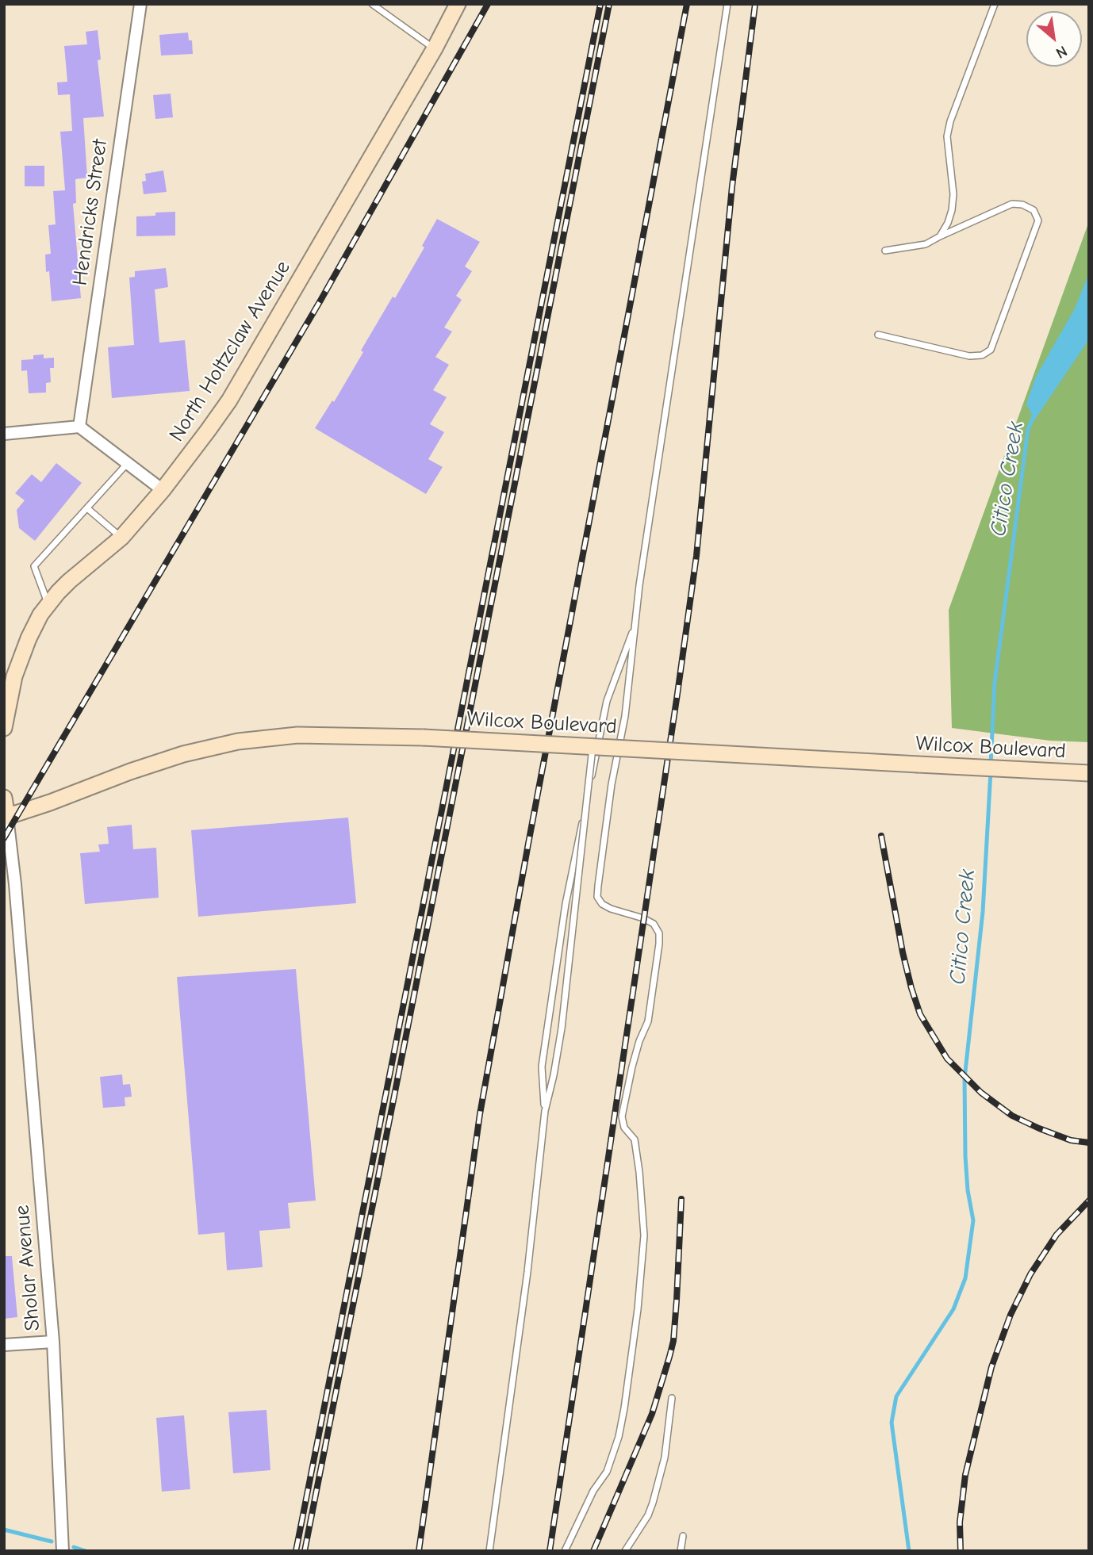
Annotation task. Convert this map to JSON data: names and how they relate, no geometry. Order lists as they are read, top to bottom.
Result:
{
  "streets": {
    "main road": ["North Holtzclaw Avenue", "Wilcox Boulevard"],
    "street": ["Hendricks Street", "Sholar Avenue"]
  },
  "crossings": [
    ["Wilcox Boulevard", "Sholar Avenue"]
  ],
  "water": ["Citico Creek"],
  "north": "bottom right"
}
